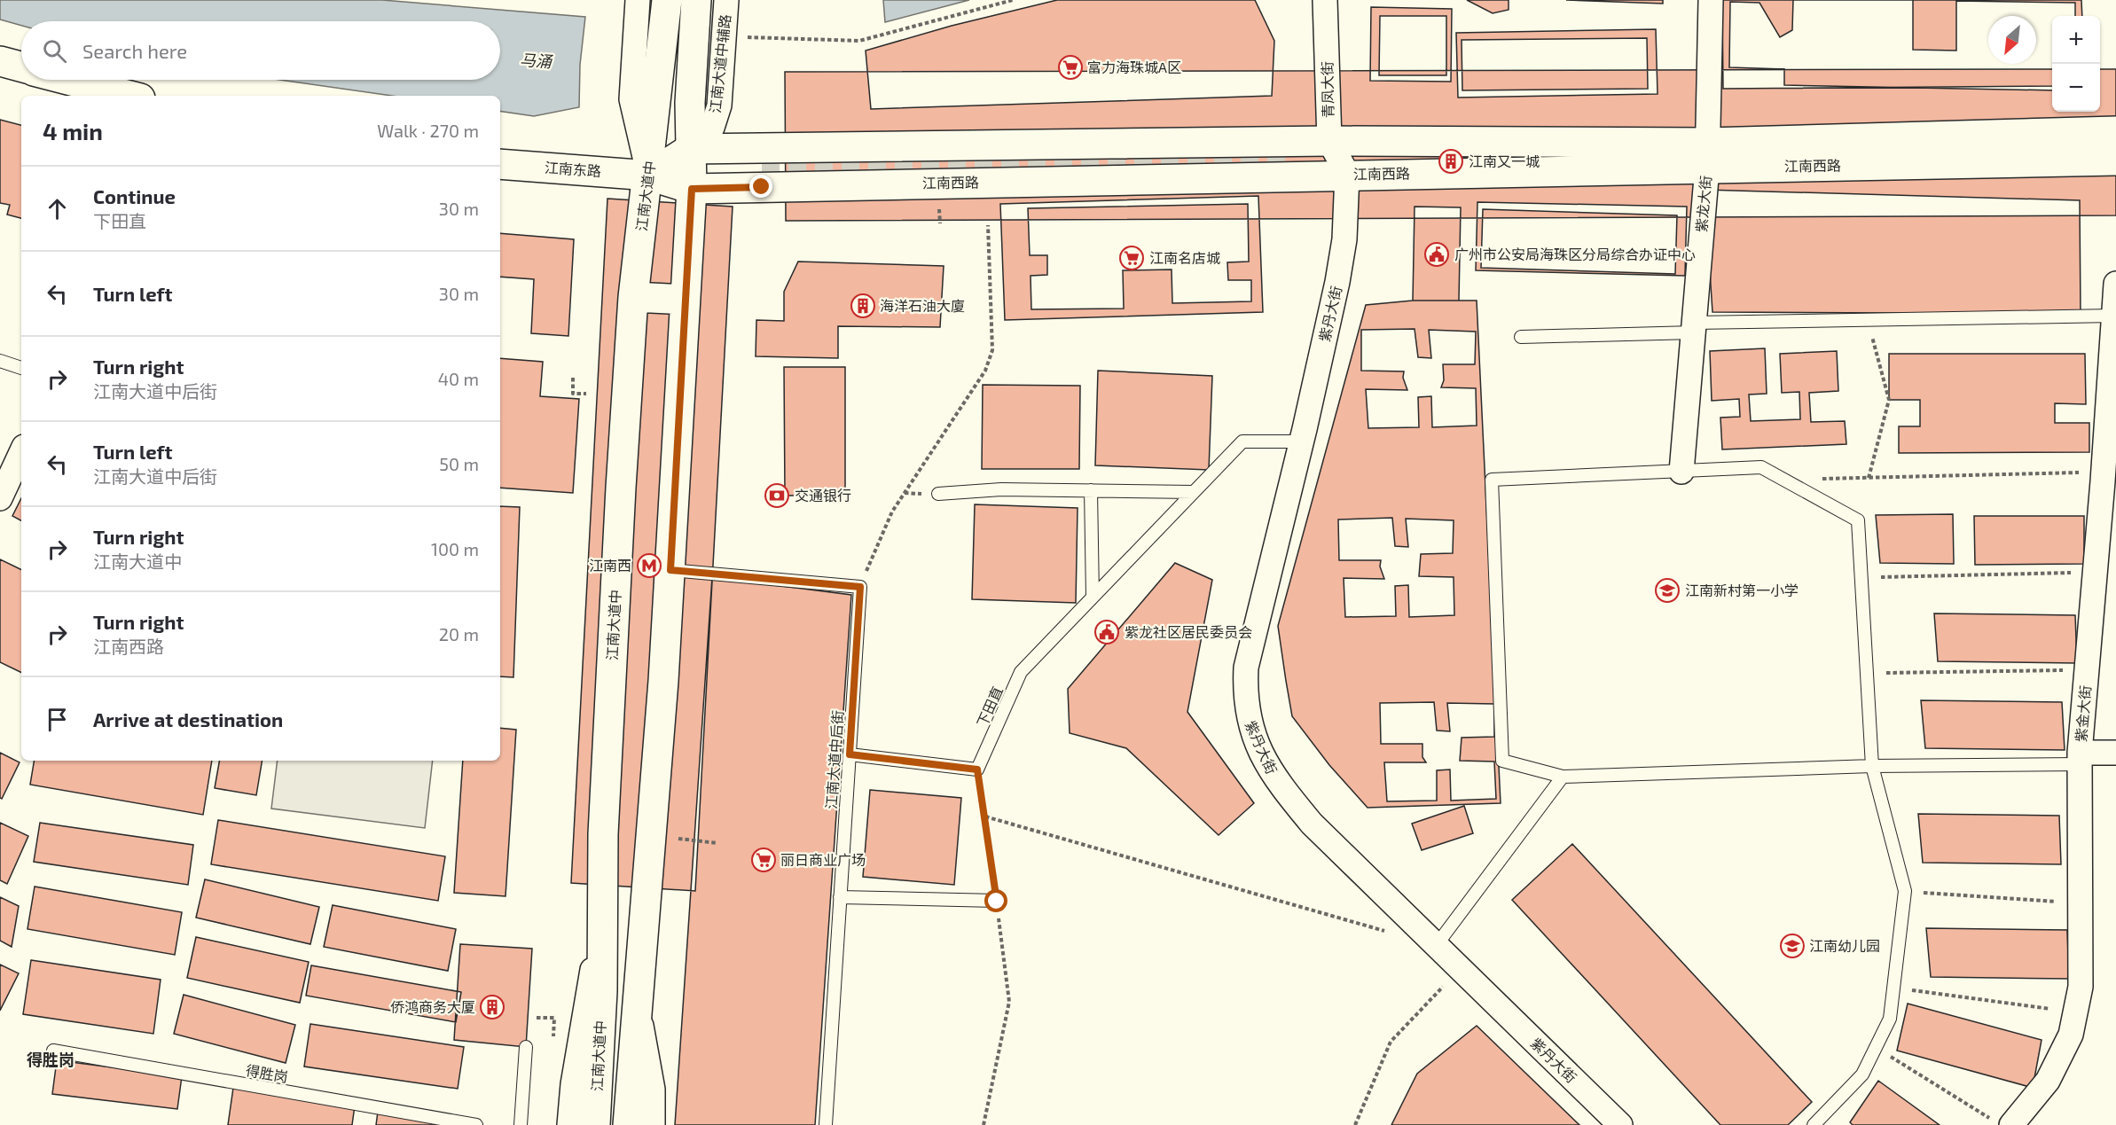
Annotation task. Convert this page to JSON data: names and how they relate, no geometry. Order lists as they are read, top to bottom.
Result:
{
  "streets": {
    "main road": ["江南西路", "江南东路", "江南大道中"],
    "street": [
      "江南大道中辅路",
      "青凤大街",
      "紫龙大街",
      "紫丹大街",
      "紫金大街"
    ],
    "lane": ["下田直", "江南大道中后街", "得胜岗"]
  },
  "crossings": [
    ["青凤大街", "江南西路"],
    ["青凤大街", "紫丹大街"],
    ["江南西路", "江南东路"],
    ["江南西路", "江南大道中"],
    ["江南西路", "紫龙大街"],
    ["江南西路", "紫丹大街"],
    ["江南东路", "江南大道中"],
    ["紫丹大街", "下田直"]
  ],
  "districts": ["得胜岗"],
  "water": ["马涌"],
  "places": {
    "supermarket": ["富力海珠城A区", "江南名店城", "丽日商业广场"],
    "building": ["江南又一城", "海洋石油大廈", "侨鸿商务大厦"],
    "public building": ["广州市公安局海珠区分局综合办证中心", "紫龙社区居民委员会"],
    "bank": ["交通银行"],
    "metro station": ["江南西"],
    "school or university": ["江南新村第一小学", "江南幼儿园"]
  },
  "north": "bottom left",
  "page": {
    "map_buttons": ["+", "−"],
    "search": "Search here",
    "heading": ["4 min", "Walk · 270 m"],
    "list": [
      ["Continue", "下田直", "30 m"],
      ["Turn left", "30 m"],
      ["Turn right", "江南大道中后街", "40 m"],
      ["Turn left", "江南大道中后街", "50 m"],
      ["Turn right", "江南大道中", "100 m"],
      ["Turn right", "江南西路", "20 m"],
      "Arrive at destination"
    ]
  }
}
